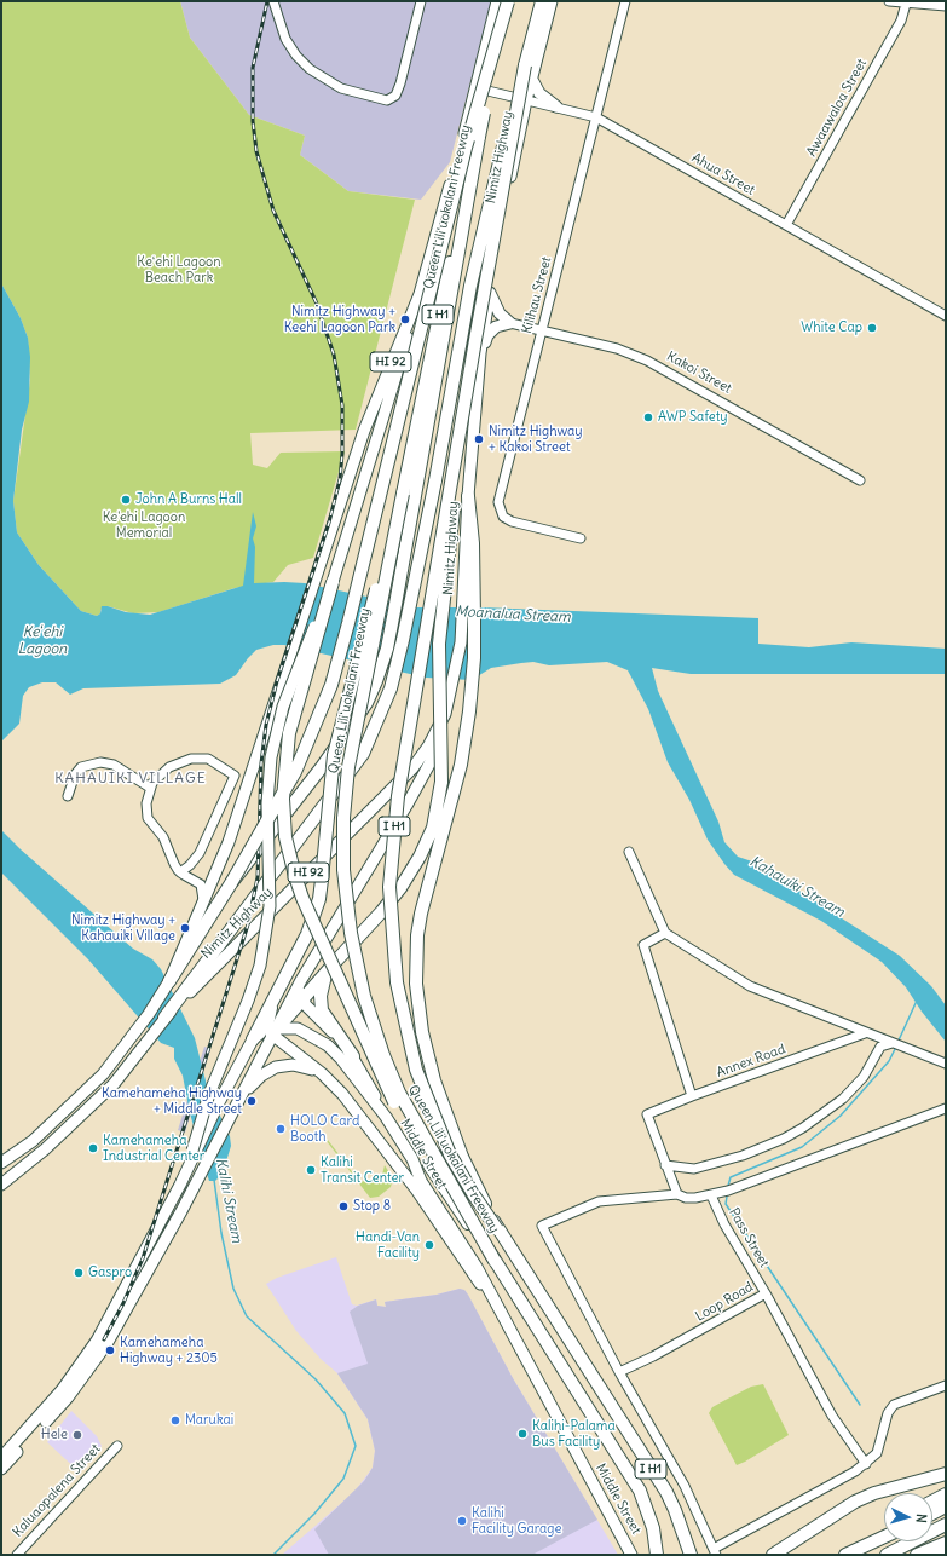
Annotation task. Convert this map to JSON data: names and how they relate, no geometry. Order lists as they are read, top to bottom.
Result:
{
  "streets": {
    "highway": ["Queen Liliʻuokalani Freeway", "I H1"],
    "main road": ["Nimitz Highway", "HI 92", "Middle Street"],
    "street": [
      "Awaawaloa Street",
      "Ahua Street",
      "Kilihau Street",
      "Kakoi Street",
      "Annex Road",
      "Pass Street",
      "Loop Road",
      "Kaluaopalena Street"
    ]
  },
  "crossings": [
    ["Awaawaloa Street", "Ahua Street"],
    ["Nimitz Highway", "Ahua Street"],
    ["Ahua Street", "Kilihau Street"],
    ["Kilihau Street", "Kakoi Street"],
    ["Pass Street", "Loop Road"]
  ],
  "districts": ["KAHAUIKI VILLAGE"],
  "water": [
    "Moanalua Stream",
    "Keʻehi Lagoon",
    "Kahauiki Stream",
    "Kalihi Stream"
  ],
  "parks": ["Keʻehi Lagoon Beach Park", "Ke'ehi Lagoon Memorial"],
  "places": [
    "Nimitz Highway + Keehi Lagoon Park",
    "White Cap",
    "AWP Safety",
    "Nimitz Highway + Kakoi Street",
    "John A Burns Hall",
    "Nimitz Highway + Kahauiki Village",
    "Kamehameha Highway + Middle Street",
    "HOLO Card Booth",
    "Kamehameha Industrial Center",
    "Kalihi Transit Center",
    "Stop 8",
    "Handi-Van Facility",
    "Gaspro",
    "Kamehameha Highway + 2305",
    "Marukai",
    "Kalihi-Palama Bus Facility",
    "Hele",
    "Kalihi Facility Garage"
  ],
  "north": "right"
}
